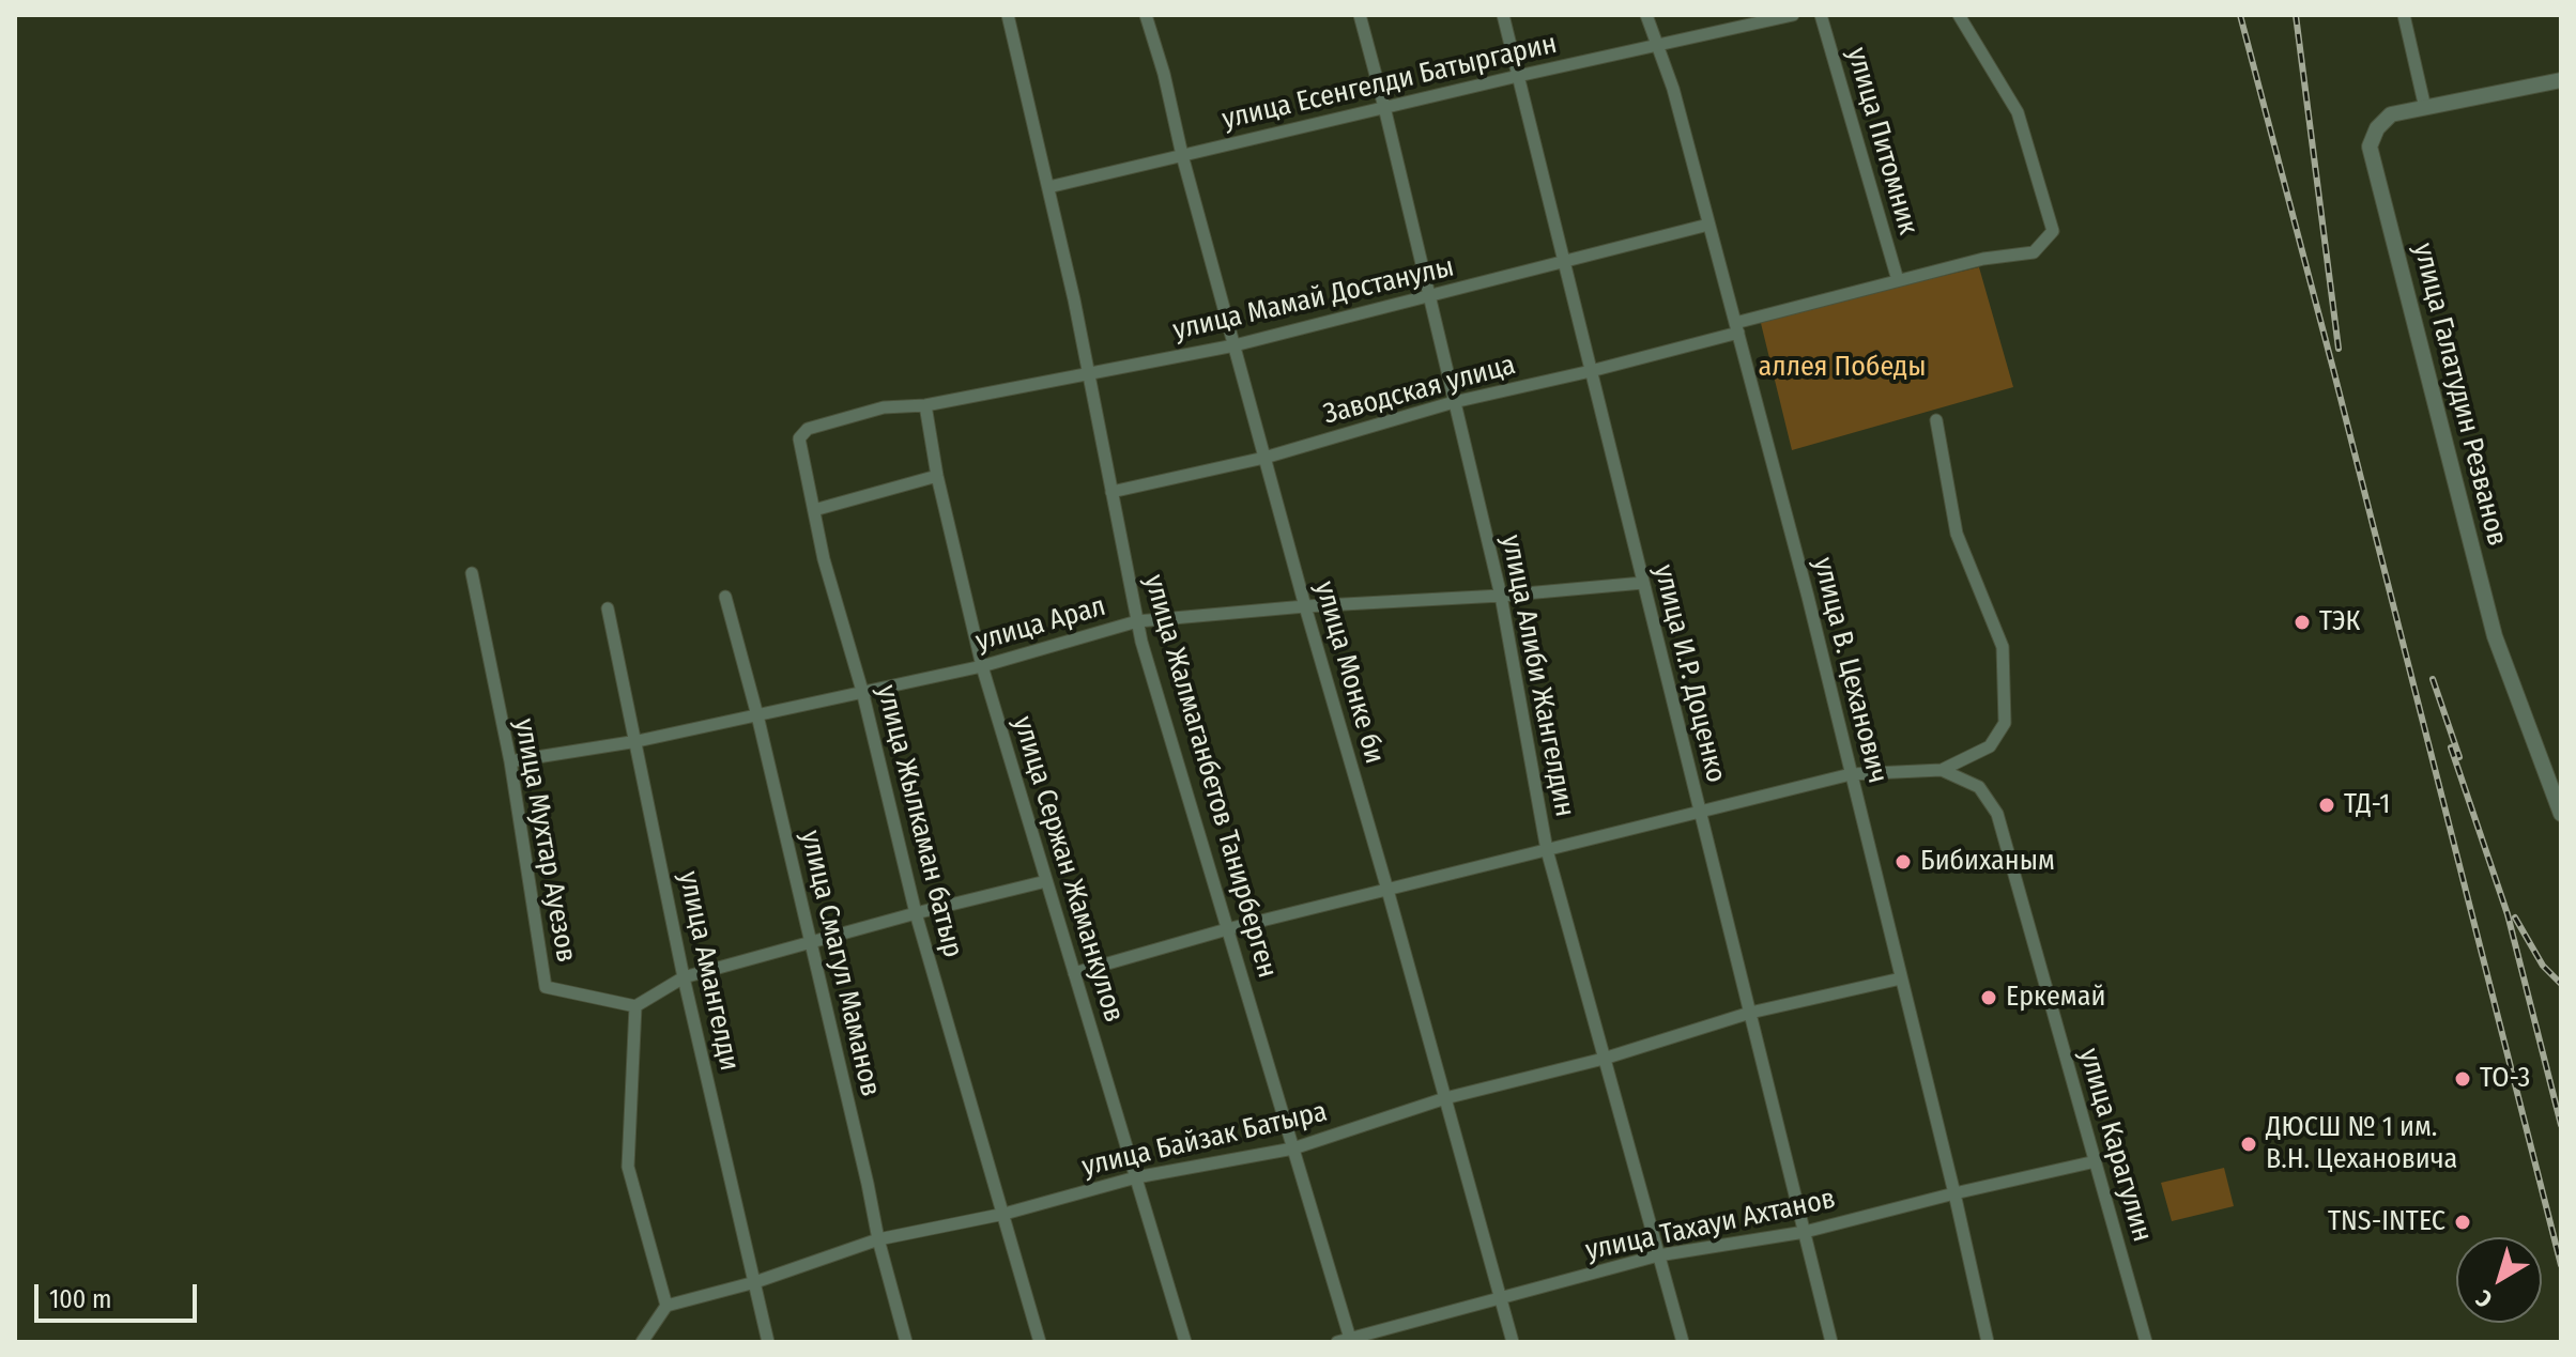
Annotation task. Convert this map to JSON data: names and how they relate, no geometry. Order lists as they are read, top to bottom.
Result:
{
  "streets": {
    "street": [
      "улица Есенгелди Батыргарин",
      "улица Питомник",
      "улица Мамай Достанулы",
      "Заводская улица",
      "улица Галатудин Резванов",
      "улица Арал",
      "улица В. Цеханович",
      "улица Монке би",
      "улица И.Р. Доценко",
      "улица Алиби Жангелдин",
      "улица Жалмаганбетов Танирберген",
      "улица Жылкаман батыр",
      "улица Мухтар Ауезов",
      "улица Сержан Жаманкулов",
      "улица Смагул Маманов",
      "улица Амангелди",
      "улица Байзак Батыра",
      "улица Карагулин",
      "улица Тахауи Ахтанов"
    ]
  },
  "crossings": [
    ["улица Есенгелди Батыргарин", "улица В. Цеханович"],
    ["улица Есенгелди Батыргарин", "улица Монке би"],
    ["улица Есенгелди Батыргарин", "улица И.Р. Доценко"],
    ["улица Есенгелди Батыргарин", "улица Алиби Жангелдин"],
    ["улица Есенгелди Батыргарин", "улица Жалмаганбетов Танирберген"],
    ["улица Питомник", "Заводская улица"],
    ["улица Мамай Достанулы", "улица В. Цеханович"],
    ["улица Мамай Достанулы", "улица Монке би"],
    ["улица Мамай Достанулы", "улица И.Р. Доценко"],
    ["улица Мамай Достанулы", "улица Алиби Жангелдин"],
    ["улица Мамай Достанулы", "улица Жалмаганбетов Танирберген"],
    ["улица Мамай Достанулы", "улица Жылкаман батыр"],
    ["улица Мамай Достанулы", "улица Сержан Жаманкулов"],
    ["Заводская улица", "улица В. Цеханович"],
    ["Заводская улица", "улица Монке би"],
    ["Заводская улица", "улица И.Р. Доценко"],
    ["Заводская улица", "улица Алиби Жангелдин"],
    ["Заводская улица", "улица Жалмаганбетов Танирберген"],
    ["улица Арал", "улица Монке би"],
    ["улица Арал", "улица И.Р. Доценко"],
    ["улица Арал", "улица Алиби Жангелдин"],
    ["улица Арал", "улица Жалмаганбетов Танирберген"],
    ["улица Арал", "улица Жылкаман батыр"],
    ["улица Арал", "улица Мухтар Ауезов"],
    ["улица Арал", "улица Сержан Жаманкулов"],
    ["улица Арал", "улица Смагул Маманов"],
    ["улица Арал", "улица Амангелди"],
    ["улица В. Цеханович", "улица Байзак Батыра"],
    ["улица В. Цеханович", "улица Тахауи Ахтанов"],
    ["улица Монке би", "улица Байзак Батыра"],
    ["улица Монке би", "улица Тахауи Ахтанов"],
    ["улица И.Р. Доценко", "улица Байзак Батыра"],
    ["улица И.Р. Доценко", "улица Тахауи Ахтанов"],
    ["улица Алиби Жангелдин", "улица Байзак Батыра"],
    ["улица Алиби Жангелдин", "улица Тахауи Ахтанов"],
    ["улица Жалмаганбетов Танирберген", "улица Байзак Батыра"],
    ["улица Жалмаганбетов Танирберген", "улица Тахауи Ахтанов"],
    ["улица Жылкаман батыр", "улица Сержан Жаманкулов"],
    ["улица Жылкаман батыр", "улица Байзак Батыра"],
    ["улица Сержан Жаманкулов", "улица Байзак Батыра"],
    ["улица Смагул Маманов", "улица Байзак Батыра"],
    ["улица Амангелди", "улица Байзак Батыра"],
    ["улица Карагулин", "улица Тахауи Ахтанов"]
  ],
  "parks": ["аллея Победы"],
  "places": [
    "ТЭК",
    "ТД-1",
    "Бибиханым",
    "Еркемай",
    "ТО-3",
    "ДЮСШ № 1 им. В.Н. Цехановича",
    "TNS-INTEC"
  ],
  "scale_bar": "100 m",
  "north": "bottom left"
}
